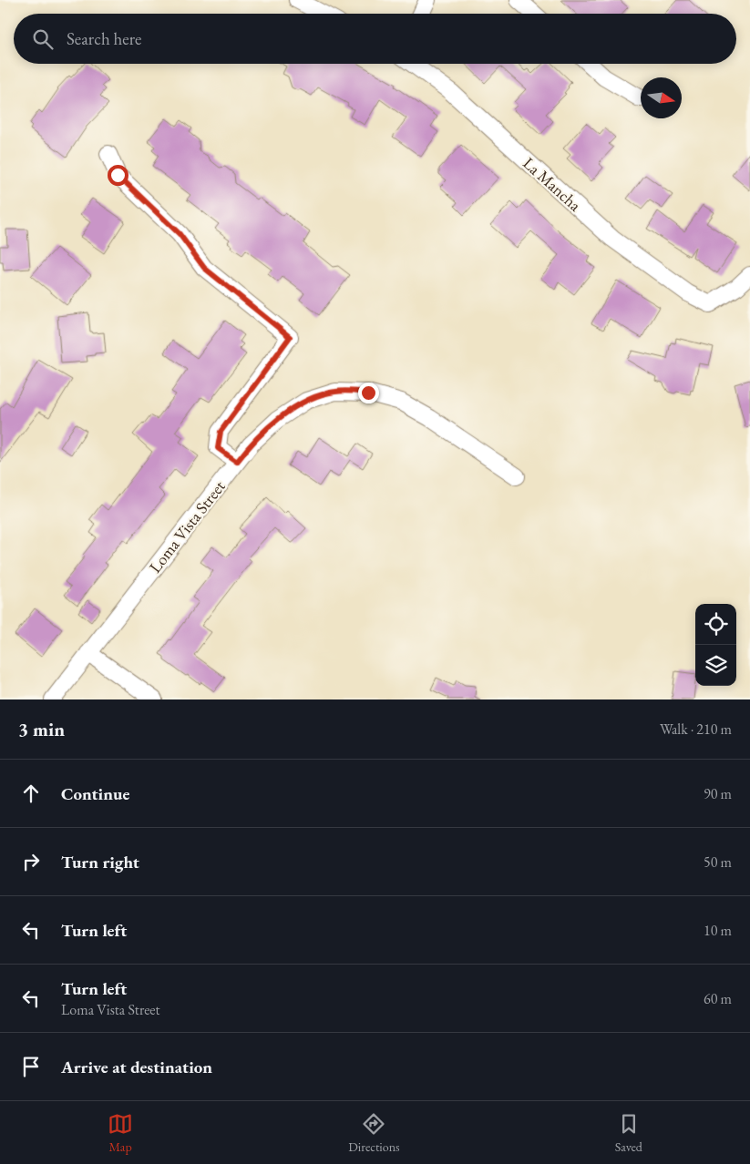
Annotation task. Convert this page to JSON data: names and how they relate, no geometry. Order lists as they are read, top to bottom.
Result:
{
  "streets": {
    "street": ["La Mancha", "Loma Vista Street"]
  },
  "north": "right",
  "page": {
    "search": "Search here",
    "heading": ["3 min", "Walk · 210 m"],
    "list": [
      ["Continue", "90 m"],
      ["Turn right", "50 m"],
      ["Turn left", "10 m"],
      ["Turn left", "Loma Vista Street", "60 m"],
      "Arrive at destination"
    ],
    "nav": ["Map", "Directions", "Saved"]
  }
}
